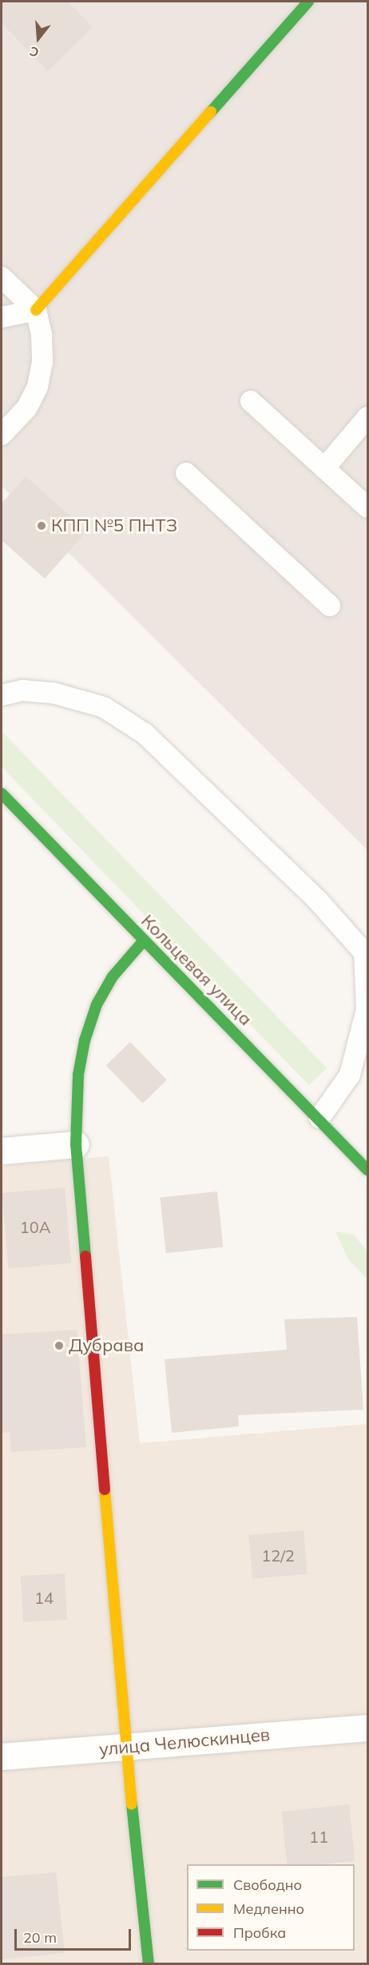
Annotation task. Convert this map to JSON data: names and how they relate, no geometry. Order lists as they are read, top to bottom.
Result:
{
  "streets": {
    "street": ["Кольцевая улица", "улица Челюскинцев"]
  },
  "places": ["КПП №5 ПНТЗ", "Дубрава"],
  "house_numbers": [
    "10А",
    "12/2",
    "14",
    "11"
  ],
  "legend": ["Свободно", "Медленно", "Пробка"],
  "scale_bar": "20 m",
  "north": "bottom"
}
